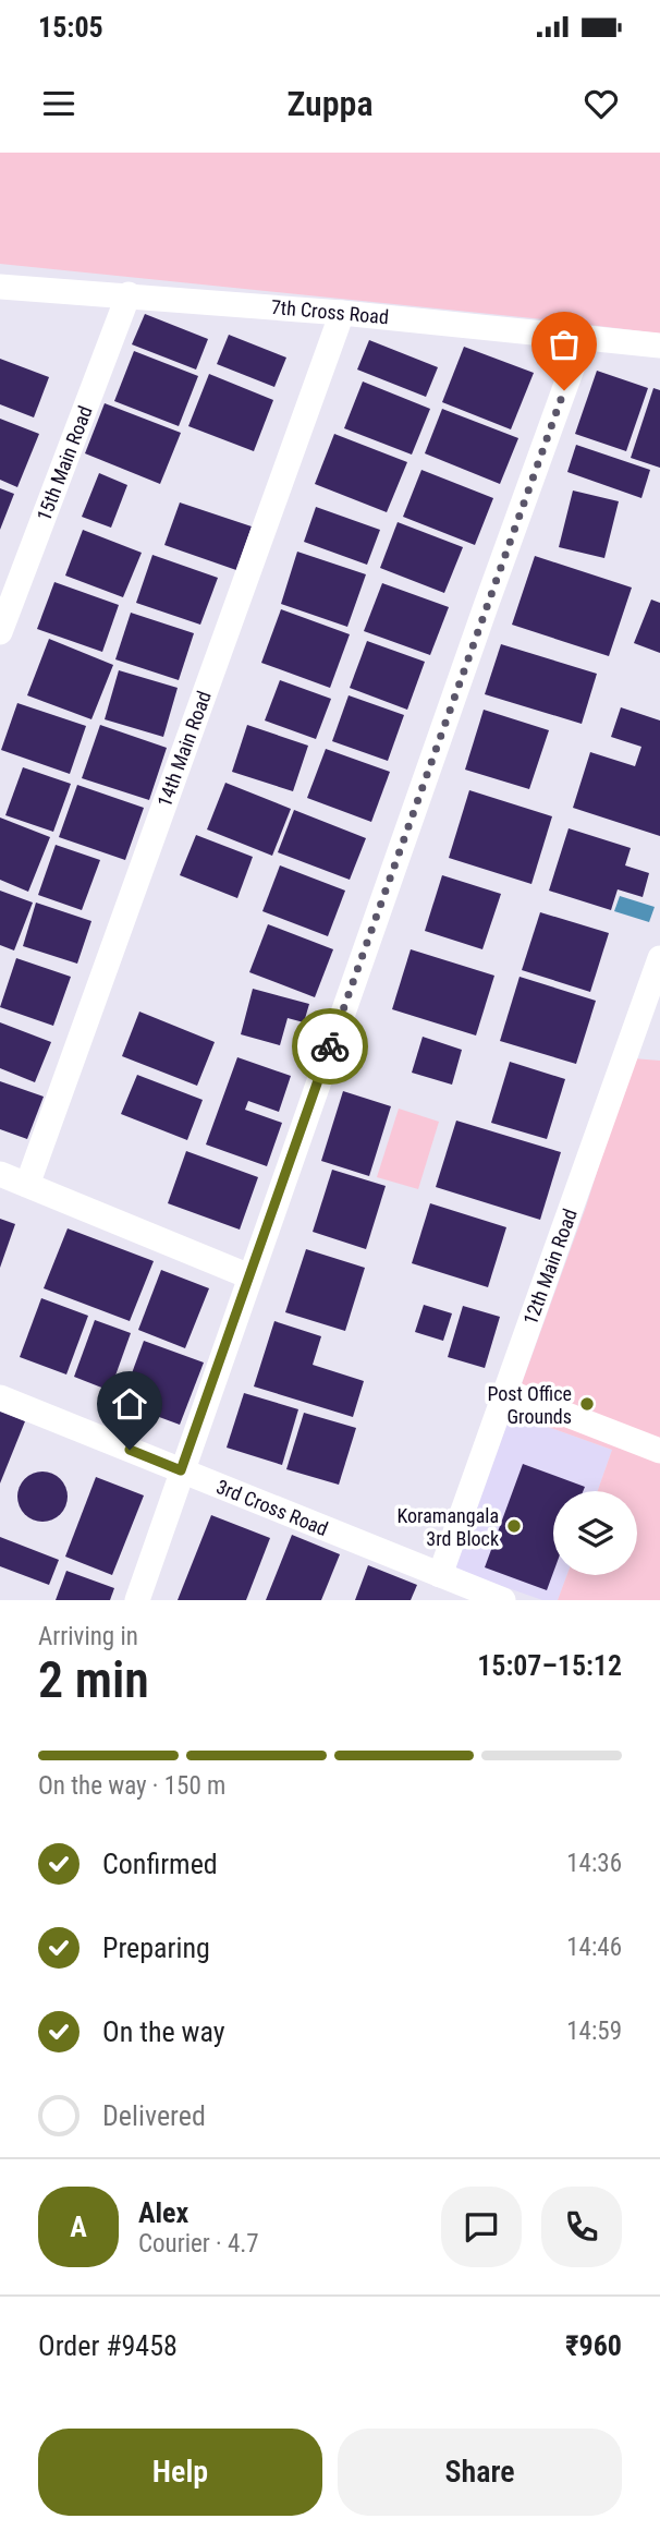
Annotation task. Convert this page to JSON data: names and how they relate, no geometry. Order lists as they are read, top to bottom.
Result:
{
  "streets": {
    "street": [
      "7th Cross Road",
      "15th Main Road",
      "14th Main Road",
      "12th Main Road",
      "3rd Cross Road"
    ]
  },
  "crossings": [
    ["7th Cross Road", "15th Main Road"],
    ["7th Cross Road", "14th Main Road"],
    ["12th Main Road", "3rd Cross Road"]
  ],
  "places": ["Post Office Grounds", "Koramangala 3rd Block"],
  "page": {
    "status": "15:05",
    "header": "Zuppa",
    "heading": ["2 min", "Arriving in", "15:07–15:12"],
    "panel": [
      "Alex",
      "Courier · 4.7",
      "Order #9458",
      "₹960"
    ],
    "bar": "On the way · 150 m",
    "list": [
      ["Confirmed", "14:36"],
      ["Preparing", "14:46"],
      ["On the way", "14:59"],
      "Delivered"
    ],
    "round": "A",
    "buttons": ["Help", "Share"]
  }
}
